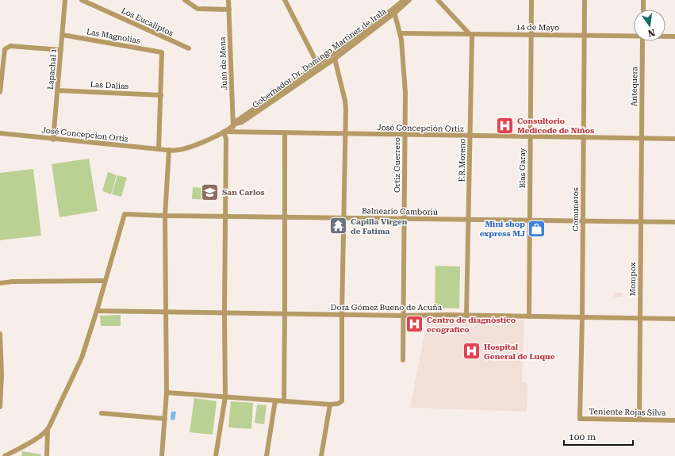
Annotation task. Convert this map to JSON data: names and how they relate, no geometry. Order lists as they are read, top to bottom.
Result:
{
  "streets": {
    "street": [
      "Los Eucaliptos",
      "14 de Mayo",
      "Las Magnolias",
      "Gobernador Dr. Domingo Martinez de Irala",
      "Juan de Mena",
      "Lapachal 1",
      "Las Dalias",
      "Antequera",
      "José Concepción Ortiz",
      "José Concepcion Ortiz",
      "F.R.Moreno",
      "Ortiz Guerrero",
      "Blas Garay",
      "Comuneros",
      "Balneario Camboriú",
      "Mompox",
      "Dora Gómez Bueno de Acuña",
      "Teniente Rojas Silva"
    ]
  },
  "crossings": [
    ["14 de Mayo", "F.R.Moreno"],
    ["14 de Mayo", "Ortiz Guerrero"],
    ["14 de Mayo", "Blas Garay"],
    ["14 de Mayo", "Comuneros"],
    ["Las Magnolias", "Lapachal 1"],
    ["Las Magnolias", "Las Dalias"],
    ["Gobernador Dr. Domingo Martinez de Irala", "Juan de Mena"],
    ["Gobernador Dr. Domingo Martinez de Irala", "José Concepción Ortiz"],
    ["Gobernador Dr. Domingo Martinez de Irala", "Ortiz Guerrero"],
    ["Lapachal 1", "Las Dalias"],
    ["Lapachal 1", "José Concepcion Ortiz"],
    ["Antequera", "José Concepción Ortiz"],
    ["Antequera", "Mompox"],
    ["José Concepción Ortiz", "F.R.Moreno"],
    ["José Concepción Ortiz", "Ortiz Guerrero"],
    ["José Concepción Ortiz", "Blas Garay"],
    ["José Concepción Ortiz", "Comuneros"],
    ["José Concepción Ortiz", "Mompox"],
    ["F.R.Moreno", "Balneario Camboriú"],
    ["F.R.Moreno", "Dora Gómez Bueno de Acuña"],
    ["Ortiz Guerrero", "Balneario Camboriú"],
    ["Ortiz Guerrero", "Dora Gómez Bueno de Acuña"],
    ["Blas Garay", "Balneario Camboriú"],
    ["Blas Garay", "Dora Gómez Bueno de Acuña"],
    ["Comuneros", "Balneario Camboriú"],
    ["Comuneros", "Dora Gómez Bueno de Acuña"],
    ["Comuneros", "Teniente Rojas Silva"],
    ["Balneario Camboriú", "Mompox"],
    ["Mompox", "Dora Gómez Bueno de Acuña"],
    ["Mompox", "Teniente Rojas Silva"]
  ],
  "places": {
    "hospital": ["Consultorio Medicode de Niños", "Centro de diagnòstico ecografico", "Hospital General de Luque"],
    "school or university": ["San Carlos"],
    "temple": ["Capilla Virgen de Fatima"],
    "shop": ["Mini shop express MJ"]
  },
  "scale_bar": "100 m",
  "north": "bottom"
}
